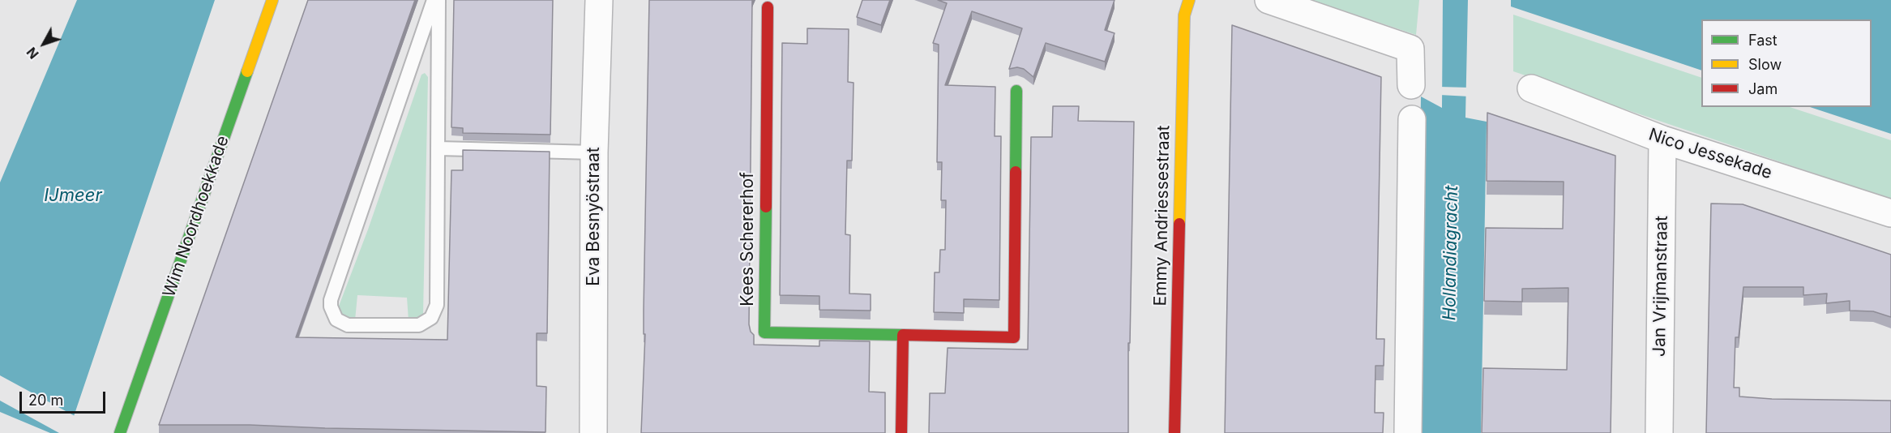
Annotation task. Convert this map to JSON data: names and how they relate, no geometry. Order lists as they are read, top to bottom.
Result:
{
  "streets": {
    "street": [
      "Nico Jessekade",
      "Emmy Andriessestraat",
      "Wim Noordhoekkade",
      "Eva Besnyöstraat",
      "Kees Schererhof",
      "Jan Vrijmanstraat"
    ]
  },
  "crossings": [
    ["Nico Jessekade", "Jan Vrijmanstraat"]
  ],
  "water": ["IJmeer", "Hollandiagracht"],
  "legend": ["Fast", "Slow", "Jam"],
  "scale_bar": "20 m",
  "north": "bottom left"
}
